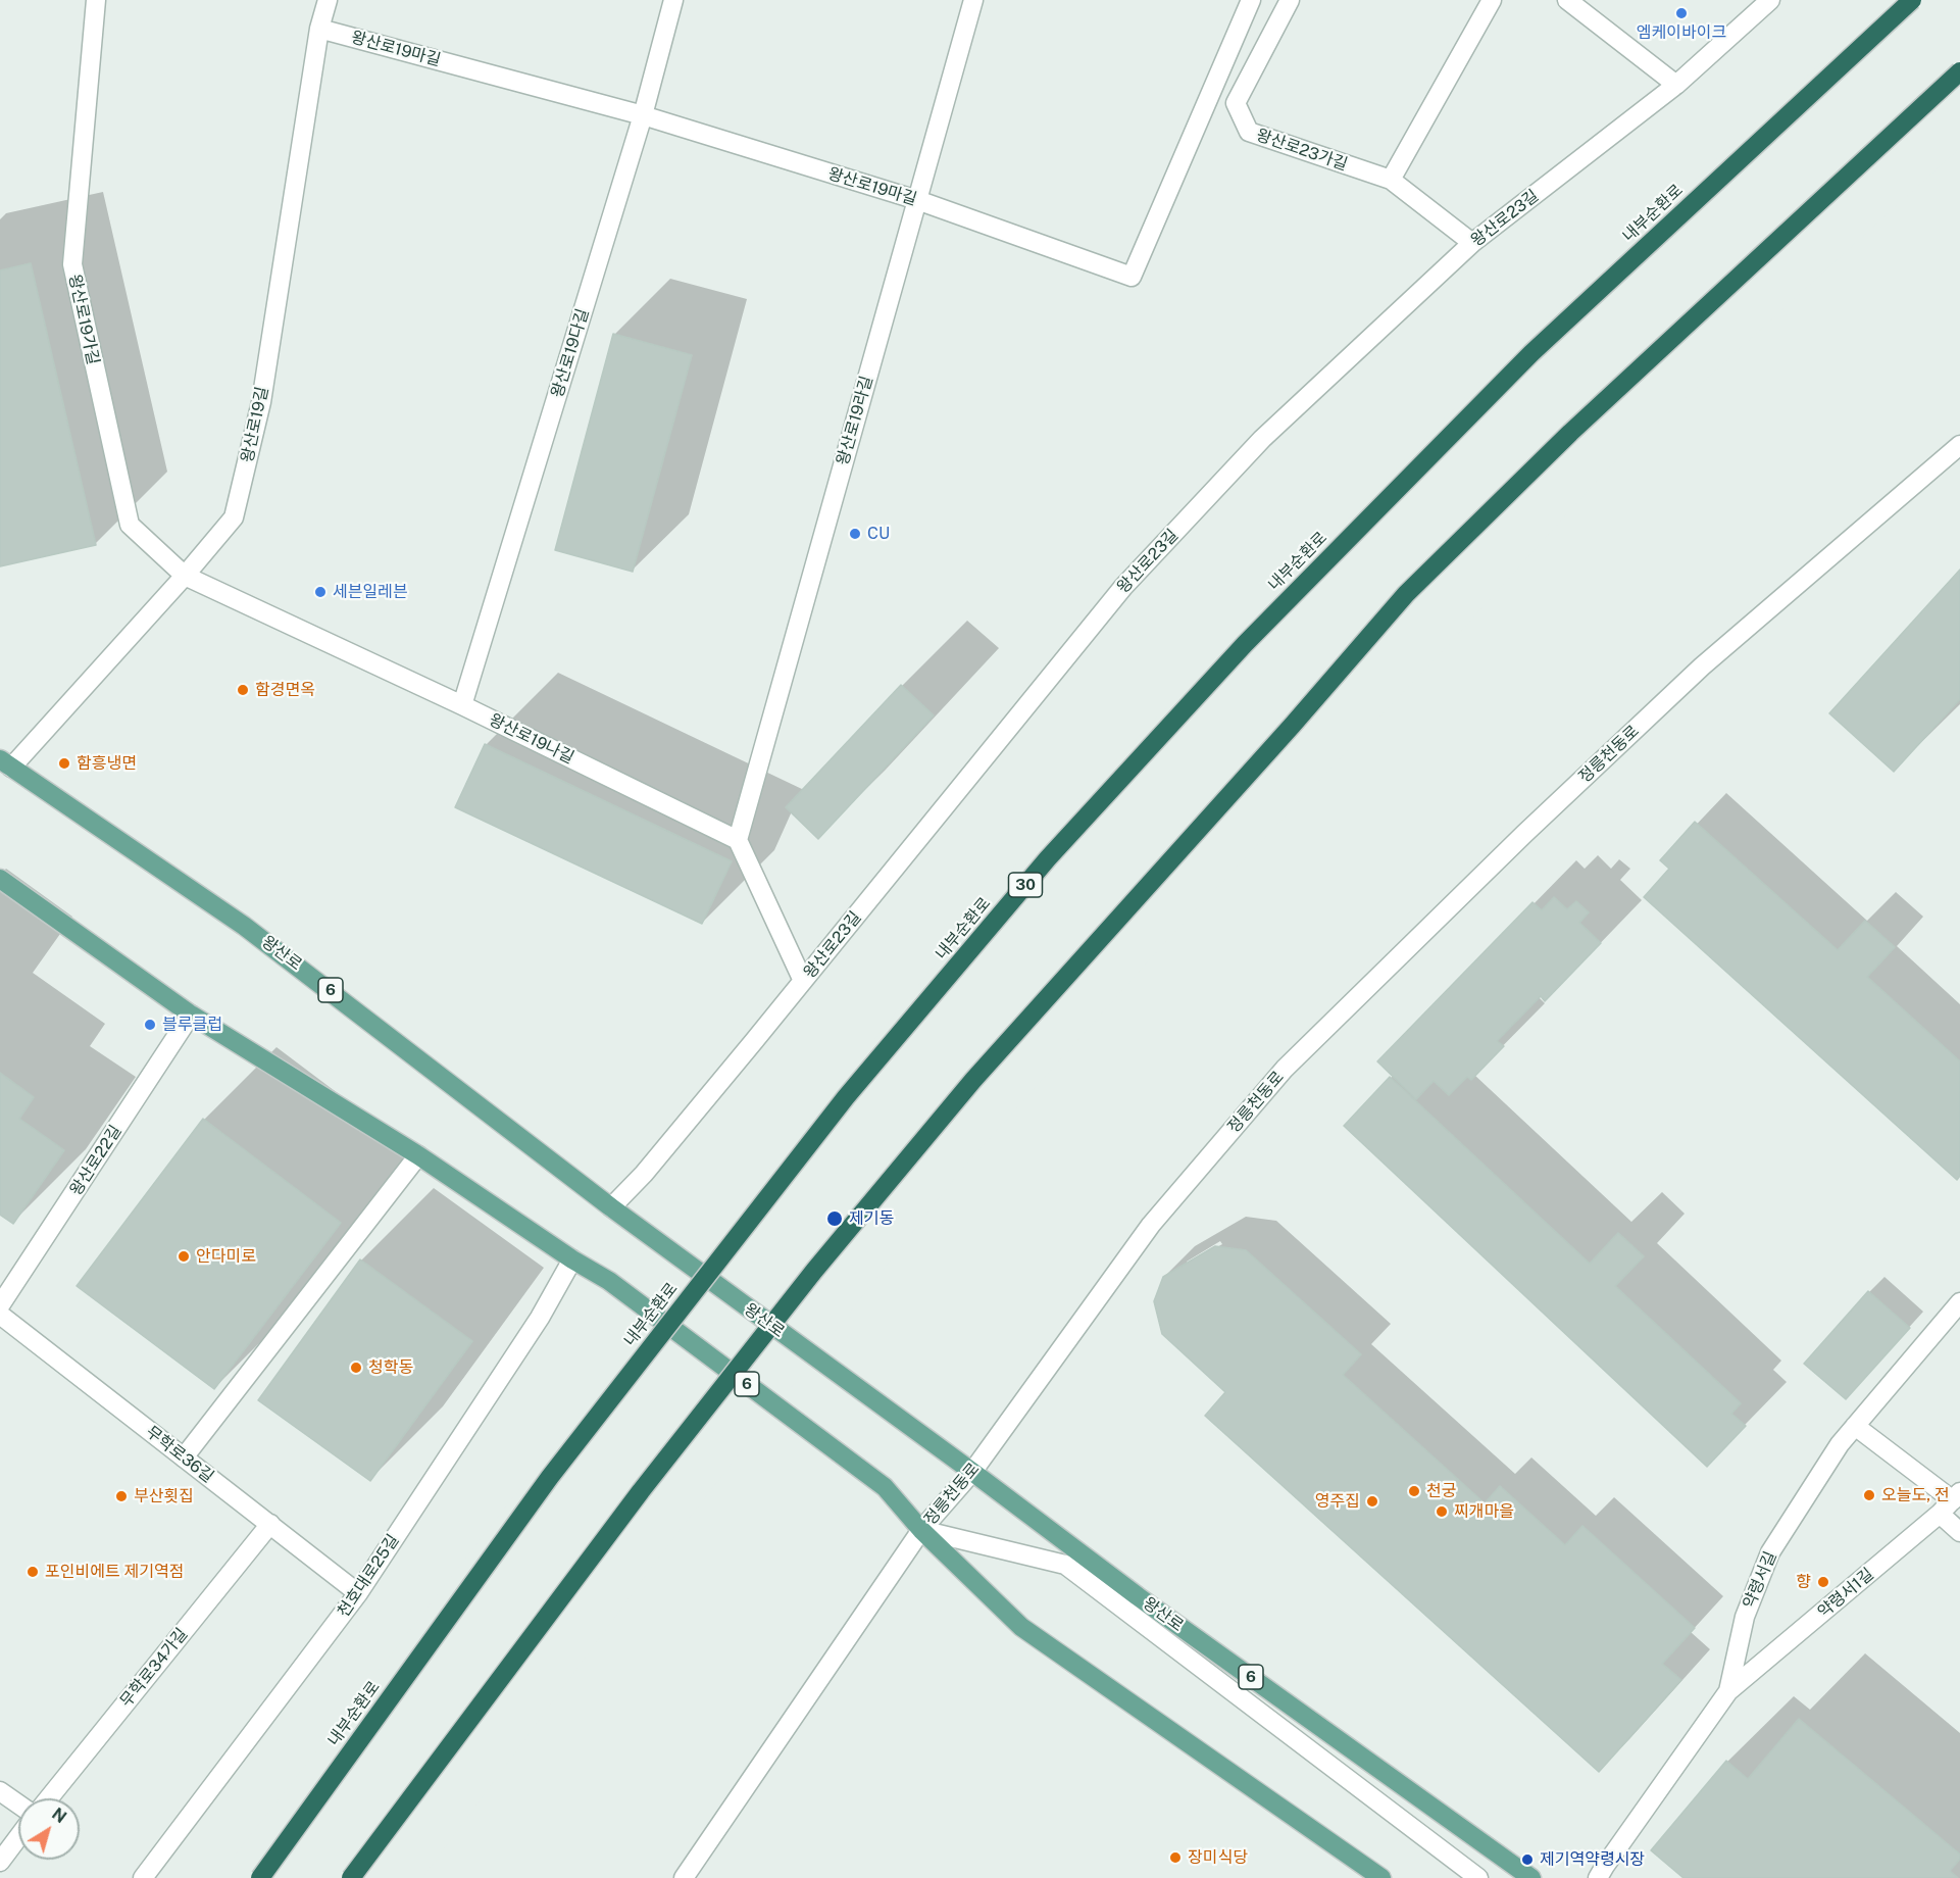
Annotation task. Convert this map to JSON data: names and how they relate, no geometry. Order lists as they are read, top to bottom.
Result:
{
  "streets": {
    "highway": ["내부순환로", "30"],
    "main road": ["왕산로", "6"],
    "street": [
      "왕산로19마길",
      "왕산로23가길",
      "왕산로23길",
      "왕산로19가길",
      "왕산로19다길",
      "왕산로19라길",
      "왕산로19길",
      "왕산로19나길",
      "정릉천동로",
      "왕산로22길",
      "무학로36길",
      "천호대로25길",
      "약령서길",
      "약령서1길",
      "무학로34가길"
    ]
  },
  "crossings": [
    ["왕산로19마길", "왕산로19다길"],
    ["왕산로19마길", "왕산로19라길"],
    ["왕산로19마길", "왕산로19길"],
    ["왕산로23가길", "왕산로23길"],
    ["왕산로23길", "왕산로"],
    ["왕산로19가길", "왕산로19길"],
    ["왕산로19가길", "왕산로19나길"],
    ["왕산로19다길", "왕산로19나길"],
    ["왕산로19라길", "왕산로19나길"],
    ["왕산로19길", "왕산로19나길"],
    ["왕산로19길", "왕산로"],
    ["정릉천동로", "왕산로"],
    ["정릉천동로", "6"],
    ["왕산로", "6"],
    ["6", "왕산로22길"],
    ["6", "천호대로25길"],
    ["무학로36길", "천호대로25길"],
    ["무학로36길", "무학로34가길"],
    ["약령서길", "약령서1길"]
  ],
  "places": [
    "엠케이바이크",
    "CU",
    "세븐일레븐",
    "함경면옥",
    "함흥냉면",
    "블루클럽",
    "제기동",
    "안다미로",
    "청학동",
    "천궁",
    "오늘도, 전",
    "부산횟집",
    "영주집",
    "찌개마을",
    "포인비에트 제기역점",
    "향",
    "장미식당",
    "제기역약령시장"
  ],
  "north": "top right"
}
